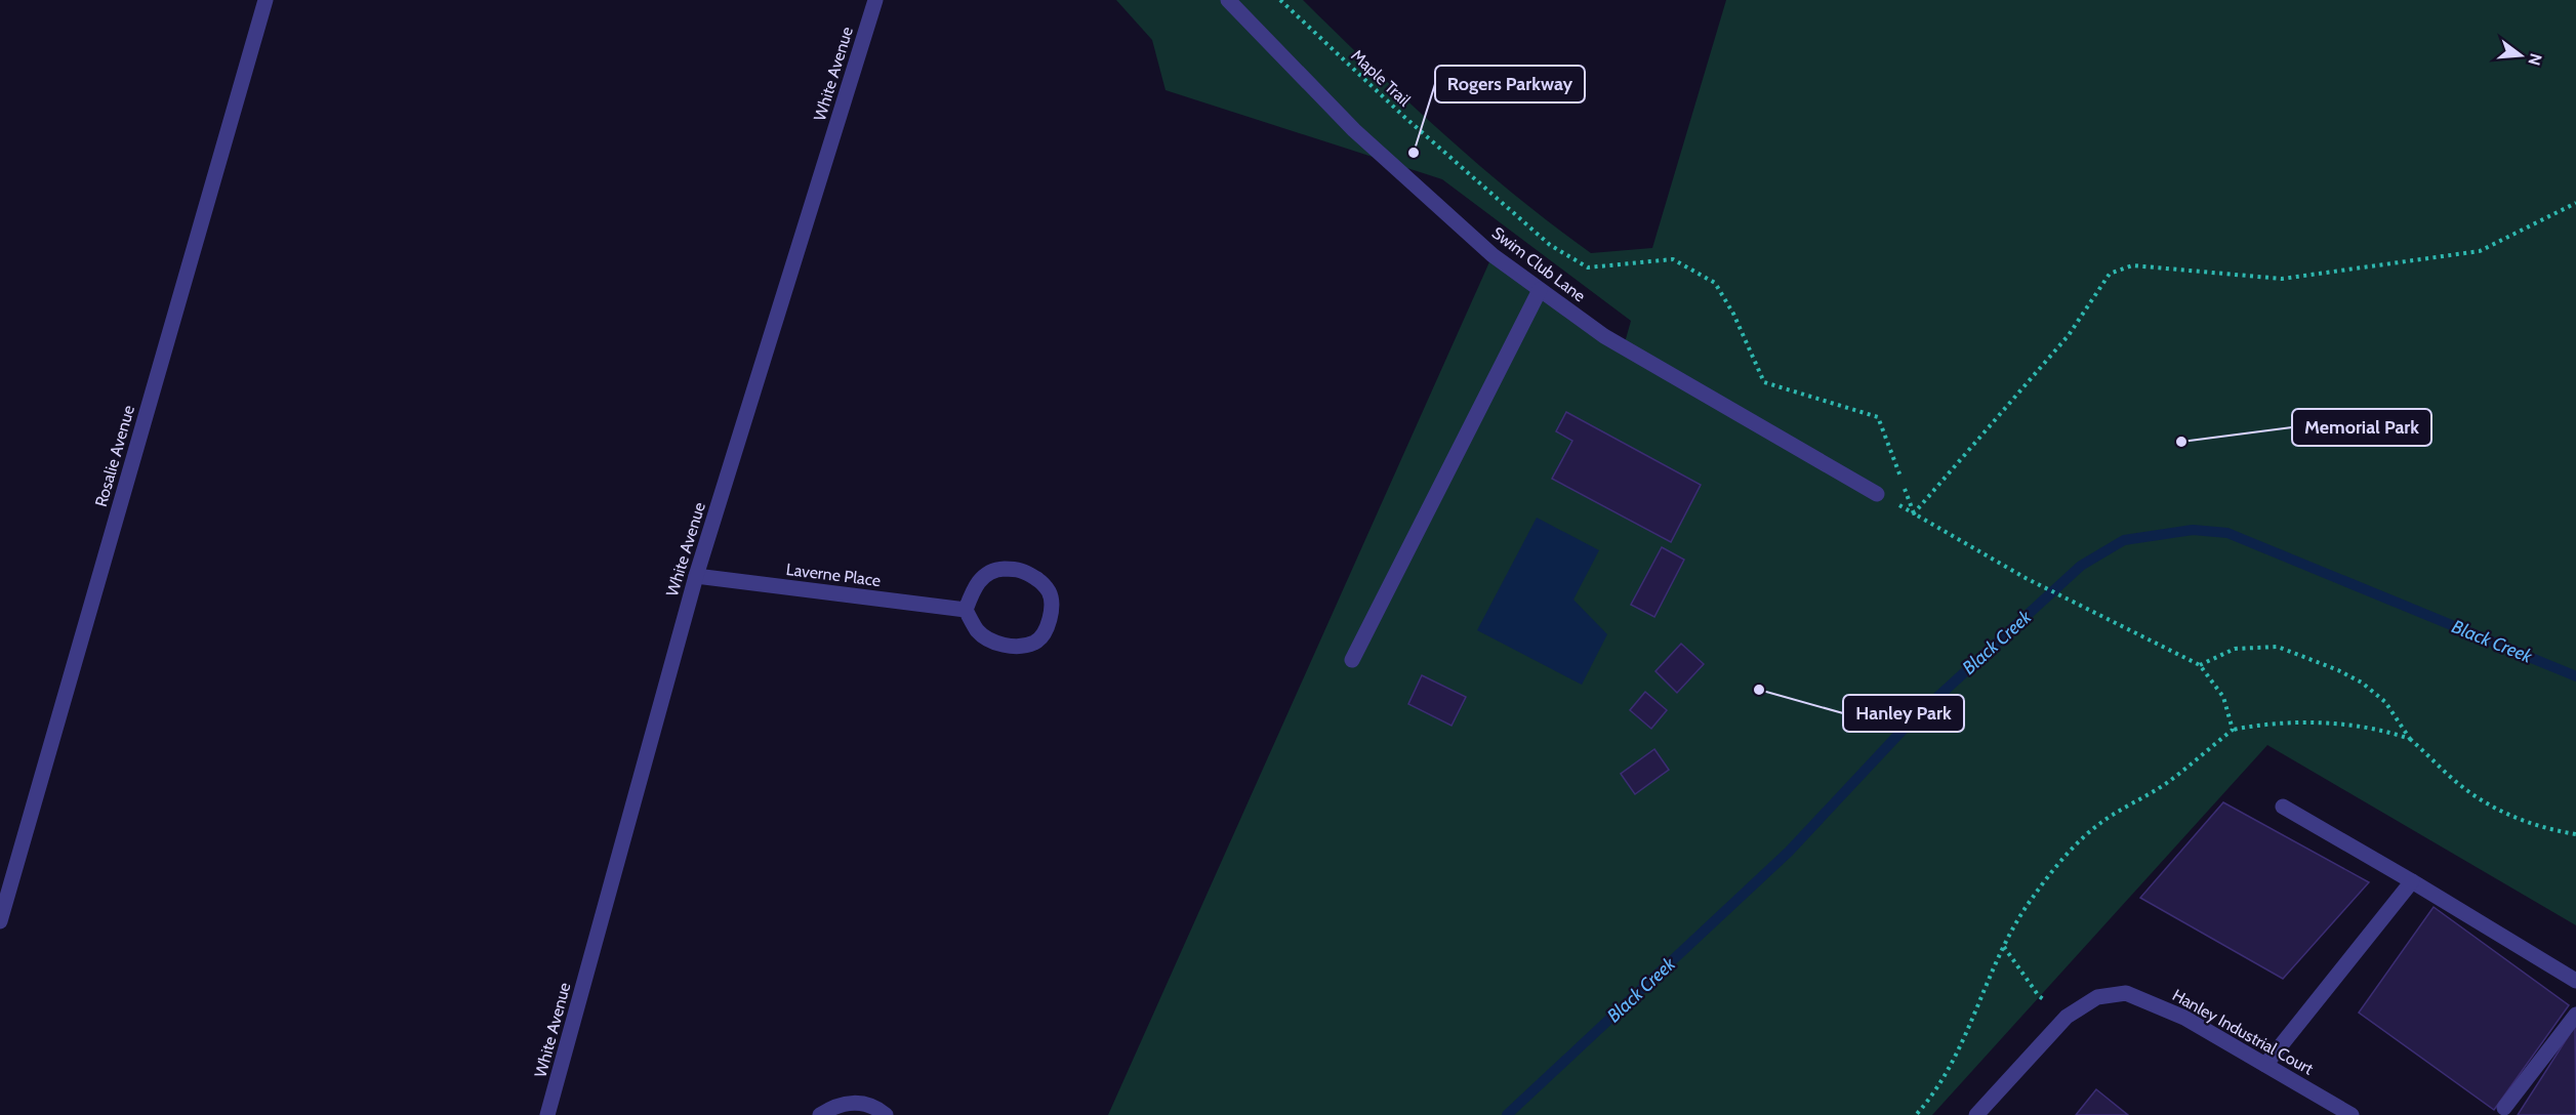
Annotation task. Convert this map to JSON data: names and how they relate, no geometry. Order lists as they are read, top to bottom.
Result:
{
  "streets": {
    "street": [
      "White Avenue",
      "Swim Club Lane",
      "Rosalie Avenue",
      "Laverne Place",
      "Hanley Industrial Court"
    ],
    "path": ["Maple Trail"]
  },
  "crossings": [
    ["White Avenue", "Laverne Place"]
  ],
  "water": ["Black Creek"],
  "places": ["Rogers Parkway", "Memorial Park", "Hanley Park"],
  "north": "right"
}
